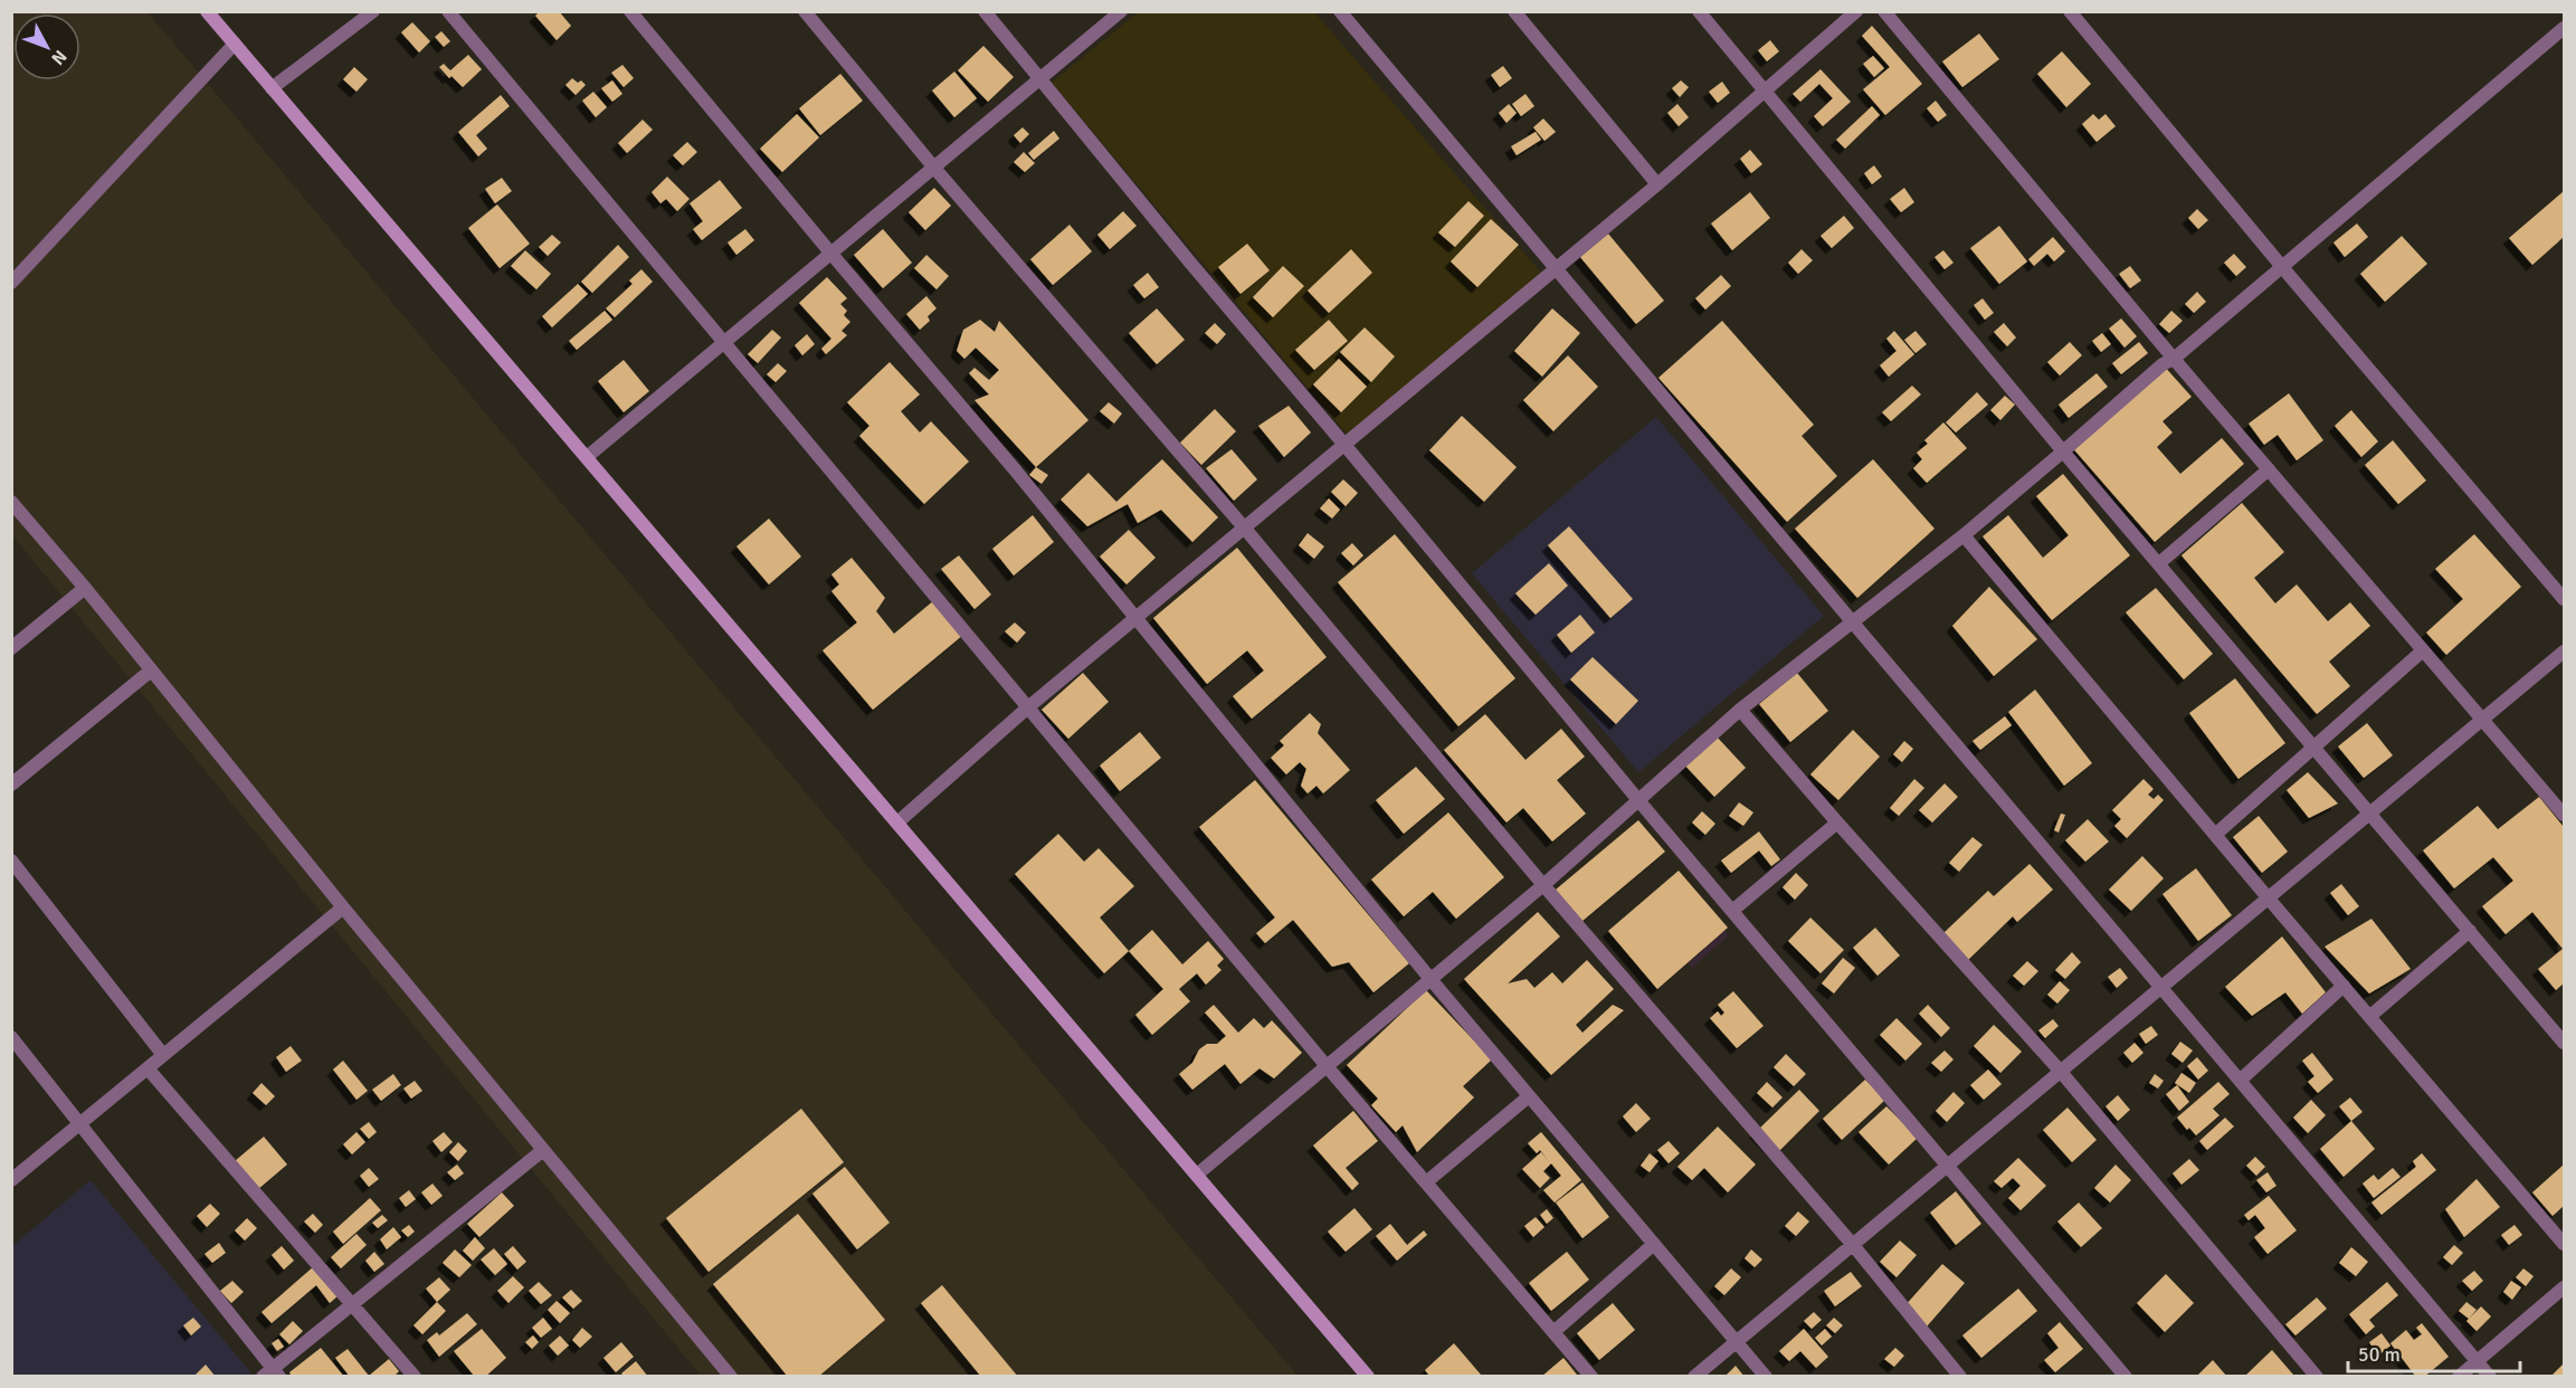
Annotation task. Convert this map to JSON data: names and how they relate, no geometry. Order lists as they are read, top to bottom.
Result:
{
  "scale_bar": "50 m",
  "north": "bottom right"
}
